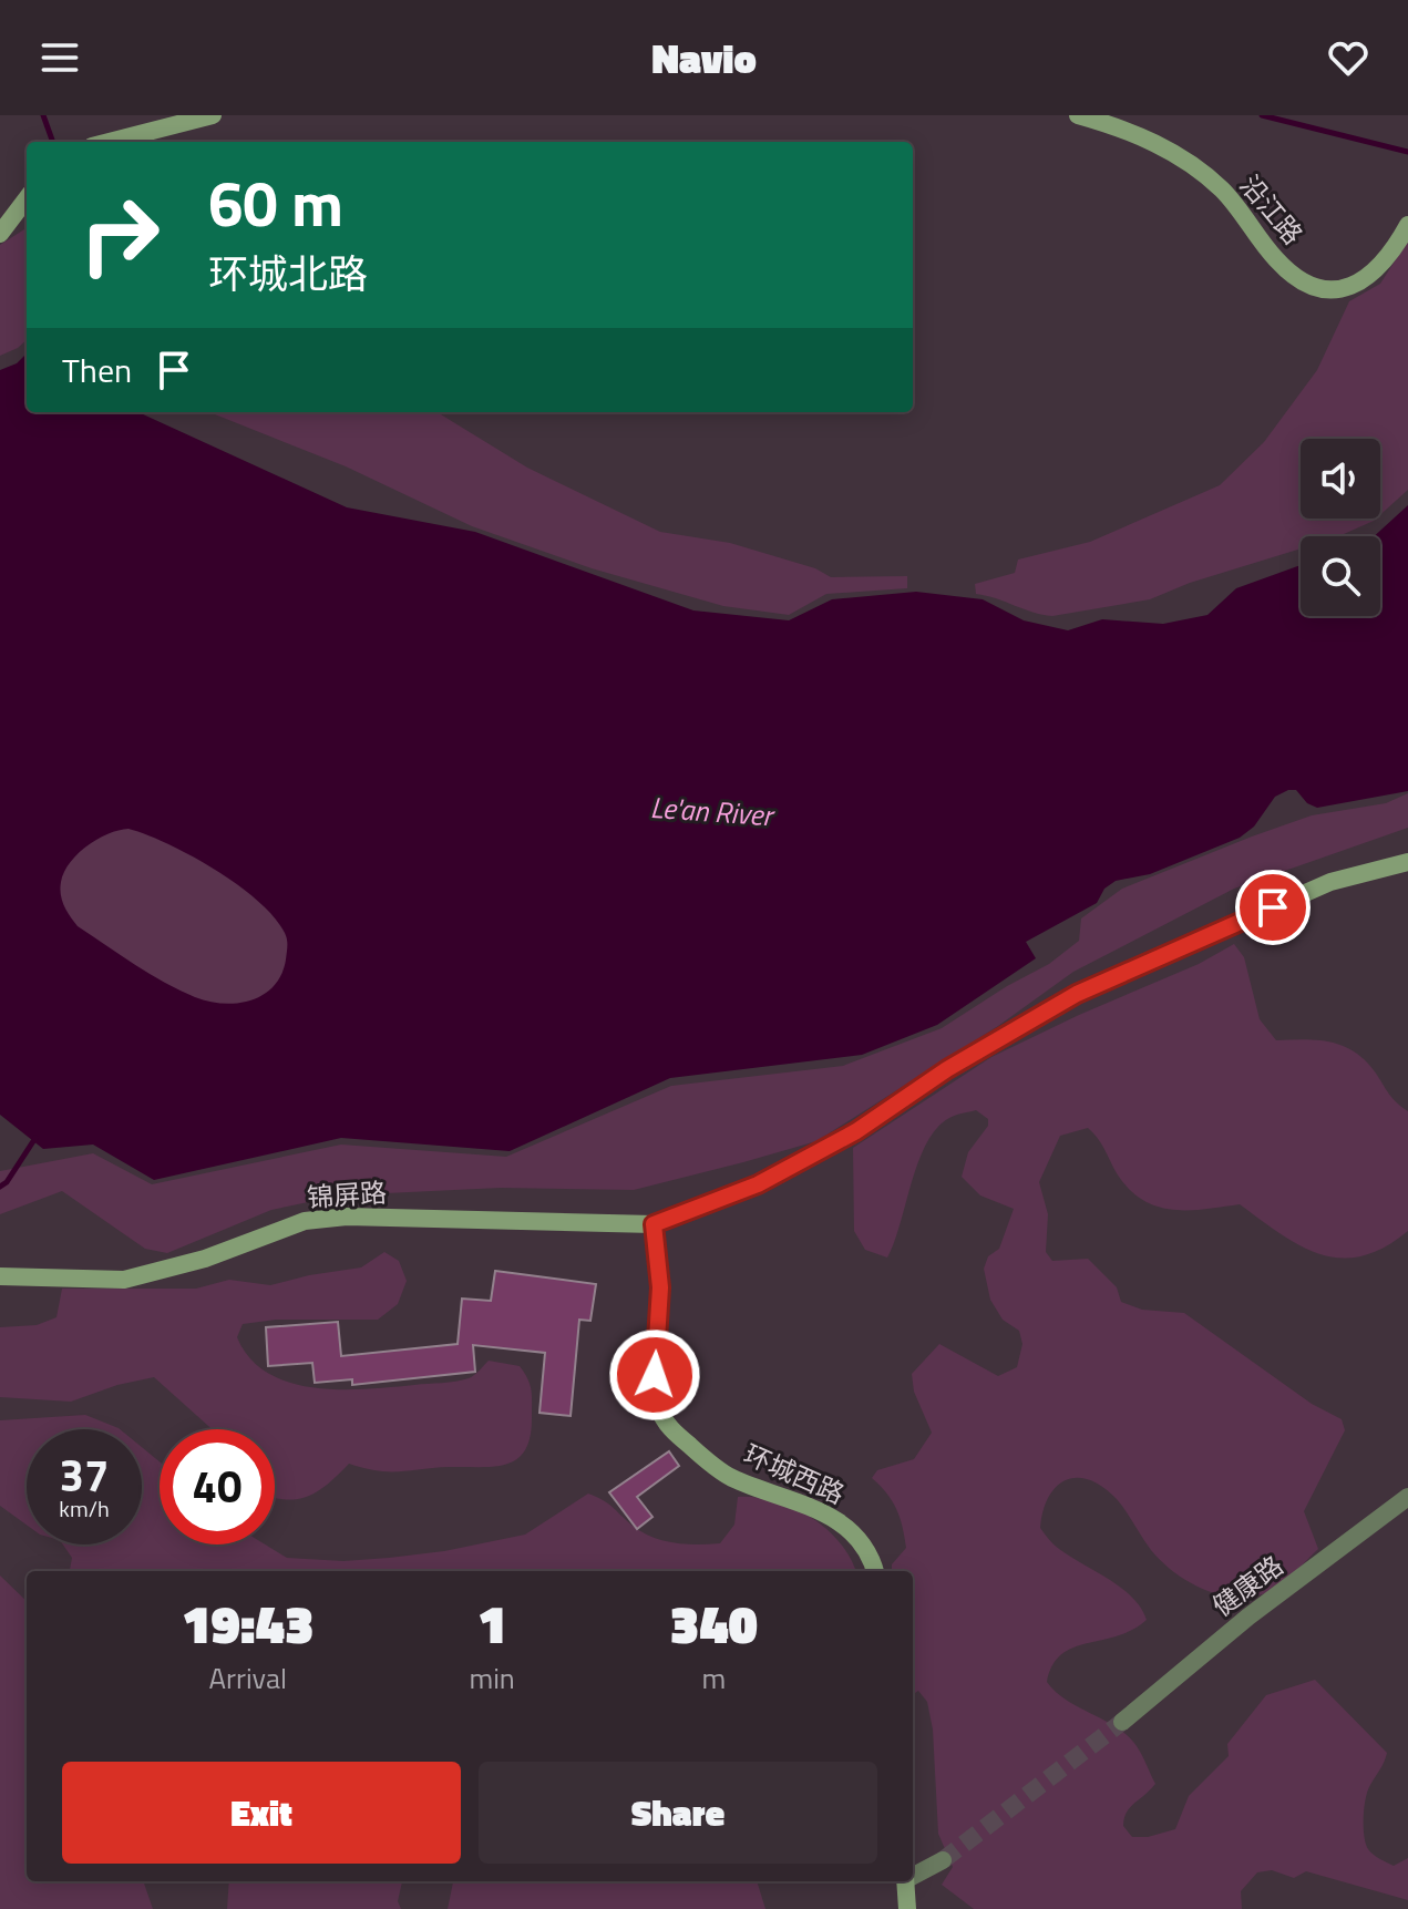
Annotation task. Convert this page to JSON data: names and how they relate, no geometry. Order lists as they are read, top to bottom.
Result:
{
  "streets": {
    "street": [
      "沿江路",
      "锦屏路",
      "环城西路",
      "健康路"
    ]
  },
  "crossings": [
    ["锦屏路", "环城西路"]
  ],
  "water": ["Le'an River"],
  "page": {
    "header": "Navio",
    "turn": ["60 m", "环城北路"],
    "then": "Then",
    "speed": "37 km/h",
    "limit": "40",
    "eta": [
      "19:43",
      "Arrival",
      "1",
      "min",
      "340",
      "m"
    ],
    "buttons": ["Exit", "Share"]
  }
}
